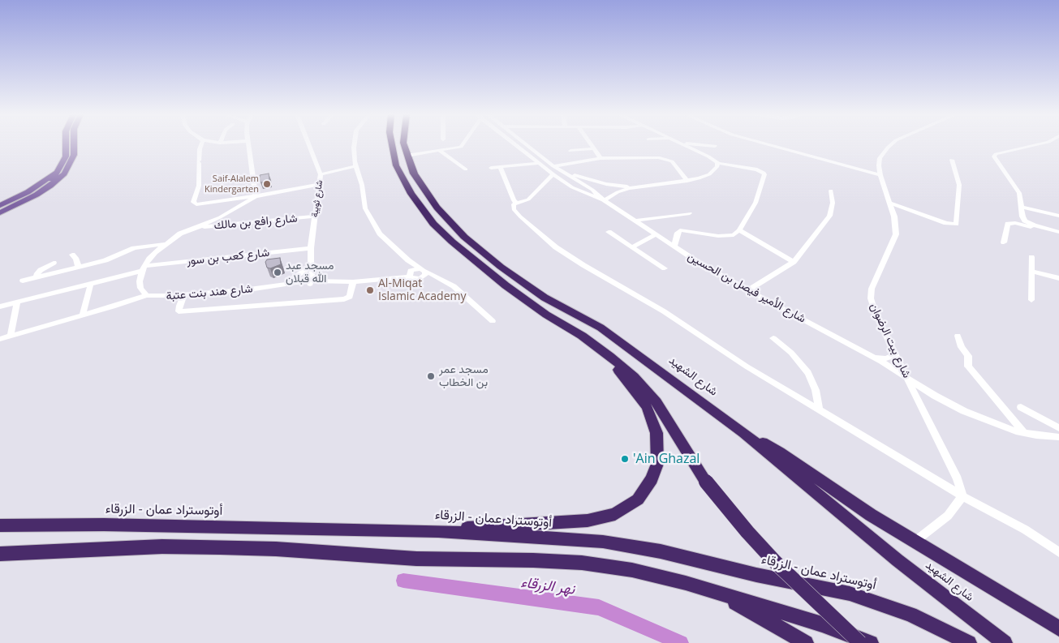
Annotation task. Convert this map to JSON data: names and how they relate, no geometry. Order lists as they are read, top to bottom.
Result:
{
  "streets": {
    "highway": ["شارع الشهيد", "أوتوستراد عمان - الزرقاء"],
    "street": [
      "شارع ثويبة",
      "شارع رافع بن مالك",
      "شارع كعب بن سور",
      "شارع الأمير فيصل بن الحسين",
      "شارع هند بنت عتبة",
      "شارع بيت الرضوان"
    ]
  },
  "crossings": [
    ["شارع ثويبة", "شارع رافع بن مالك"],
    ["شارع ثويبة", "شارع كعب بن سور"],
    ["شارع ثويبة", "شارع هند بنت عتبة"],
    ["شارع الأمير فيصل بن الحسين", "شارع بيت الرضوان"]
  ],
  "water": ["نهر الزرقاء"],
  "places": [
    "Saif-Alalem Kindergarten",
    "مسجد عبد الله قبلان",
    "Al-Miqat Islamic Academy",
    "مسجد عمر بن الخطاب",
    "'Ain Ghazal"
  ]
}
